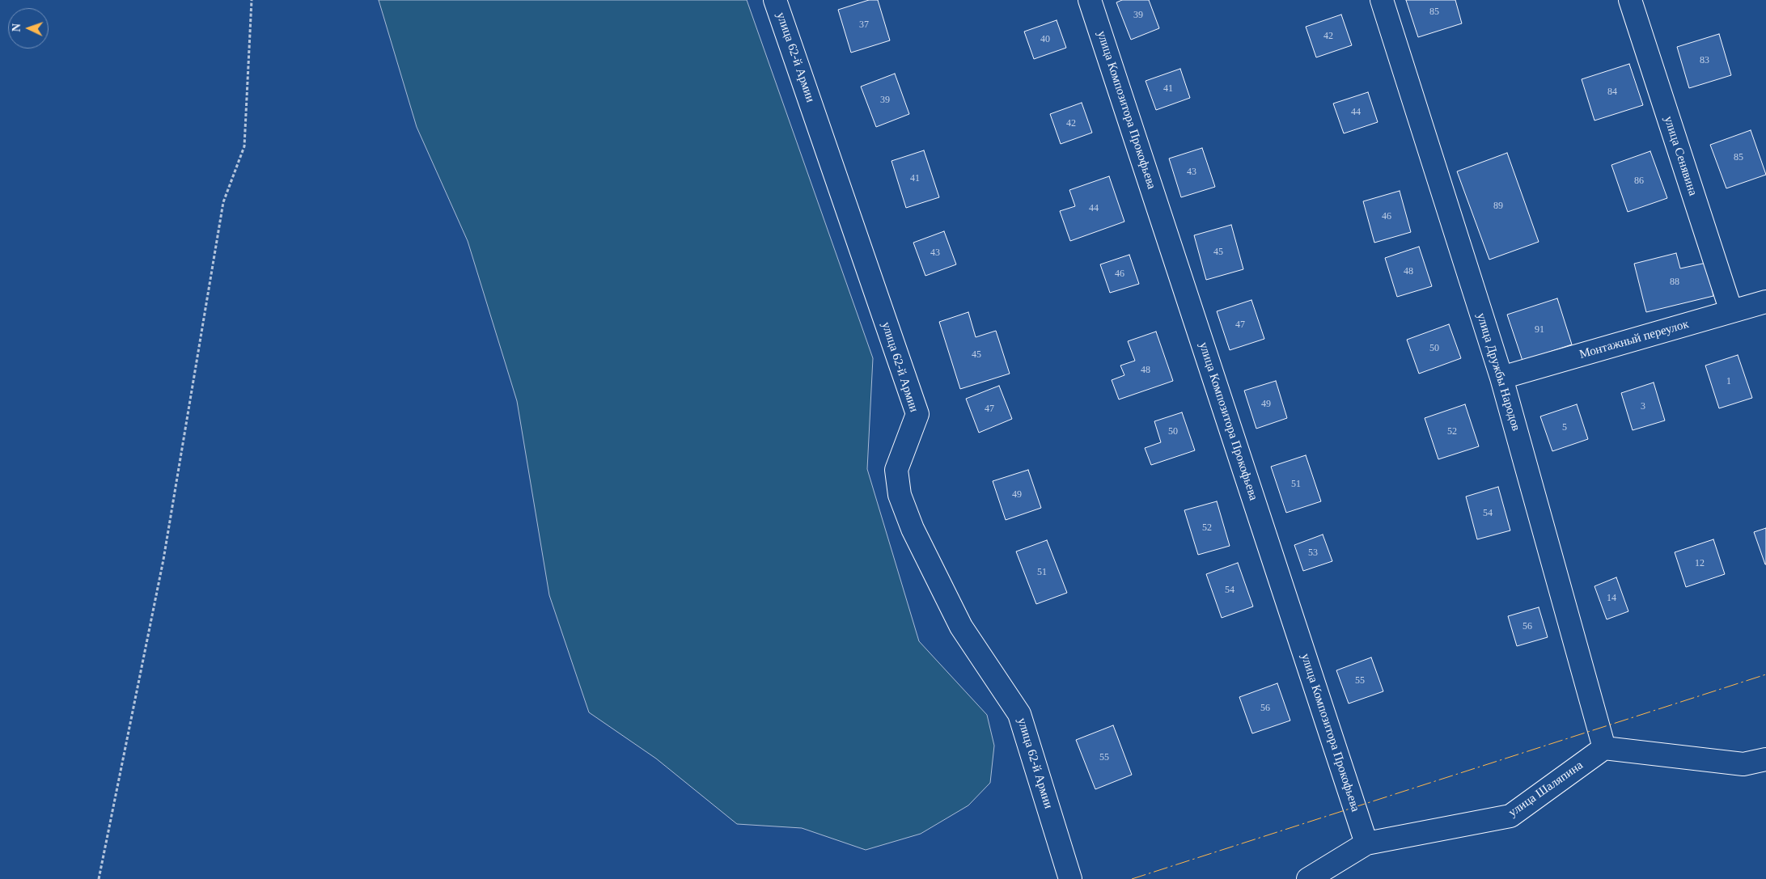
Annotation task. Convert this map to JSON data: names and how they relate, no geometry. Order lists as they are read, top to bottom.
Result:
{
  "streets": {
    "street": [
      "улица 62-й Армии",
      "улица Композитора Прокофьева",
      "улица Сенявина",
      "Монтажный переулок",
      "улица Дружбы Народов",
      "улица Шаляпина"
    ]
  },
  "crossings": [
    ["улица Композитора Прокофьева", "улица Шаляпина"],
    ["улица Сенявина", "Монтажный переулок"],
    ["Монтажный переулок", "улица Дружбы Народов"],
    ["улица Дружбы Народов", "улица Шаляпина"]
  ],
  "house_numbers": [
    "85",
    "39",
    "37",
    "42",
    "40",
    "83",
    "41",
    "84",
    "39",
    "44",
    "42",
    "85",
    "43",
    "41",
    "86",
    "89",
    "44",
    "46",
    "45",
    "43",
    "48",
    "46",
    "88",
    "47",
    "91",
    "50",
    "45",
    "48",
    "1",
    "49",
    "3",
    "47",
    "5",
    "50",
    "52",
    "51",
    "49",
    "54",
    "52",
    "53",
    "12",
    "51",
    "54",
    "14",
    "56",
    "55",
    "56",
    "55"
  ],
  "north": "left"
}
